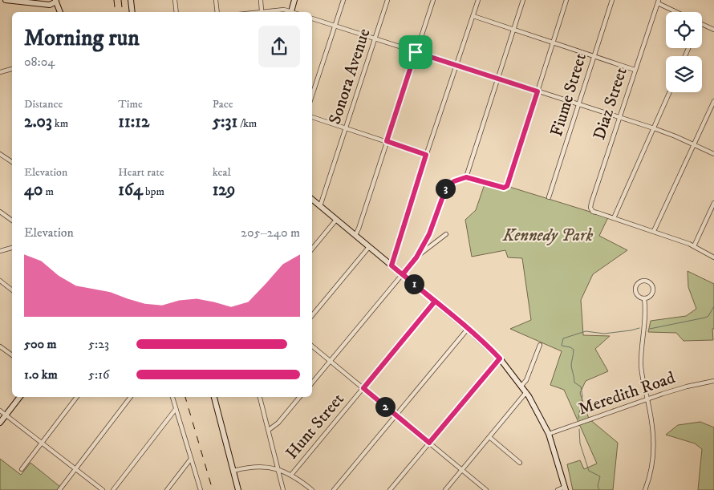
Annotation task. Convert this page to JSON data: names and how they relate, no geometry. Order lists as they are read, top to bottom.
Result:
{
  "streets": {
    "street": [
      "Sonora Avenue",
      "Fiume Street",
      "Diaz Street",
      "Meredith Road",
      "Hunt Street"
    ]
  },
  "parks": ["Kennedy Park"],
  "page": {
    "heading": ["Morning run", "08:04"],
    "stats": [
      ["Distance", "2.03 km"],
      ["Time", "11:12"],
      ["Pace", "5:31 /km"],
      ["Elevation", "40 m"],
      ["Heart rate", "164 bpm"],
      ["kcal", "129"]
    ],
    "pins": ["3", "1", "2"],
    "chart": ["Elevation", "205–240 m"],
    "list": [
      {
        "name": "500 m",
        "note": "5:23"
      },
      {
        "name": "1.0 km",
        "note": "5:16"
      }
    ]
  }
}
